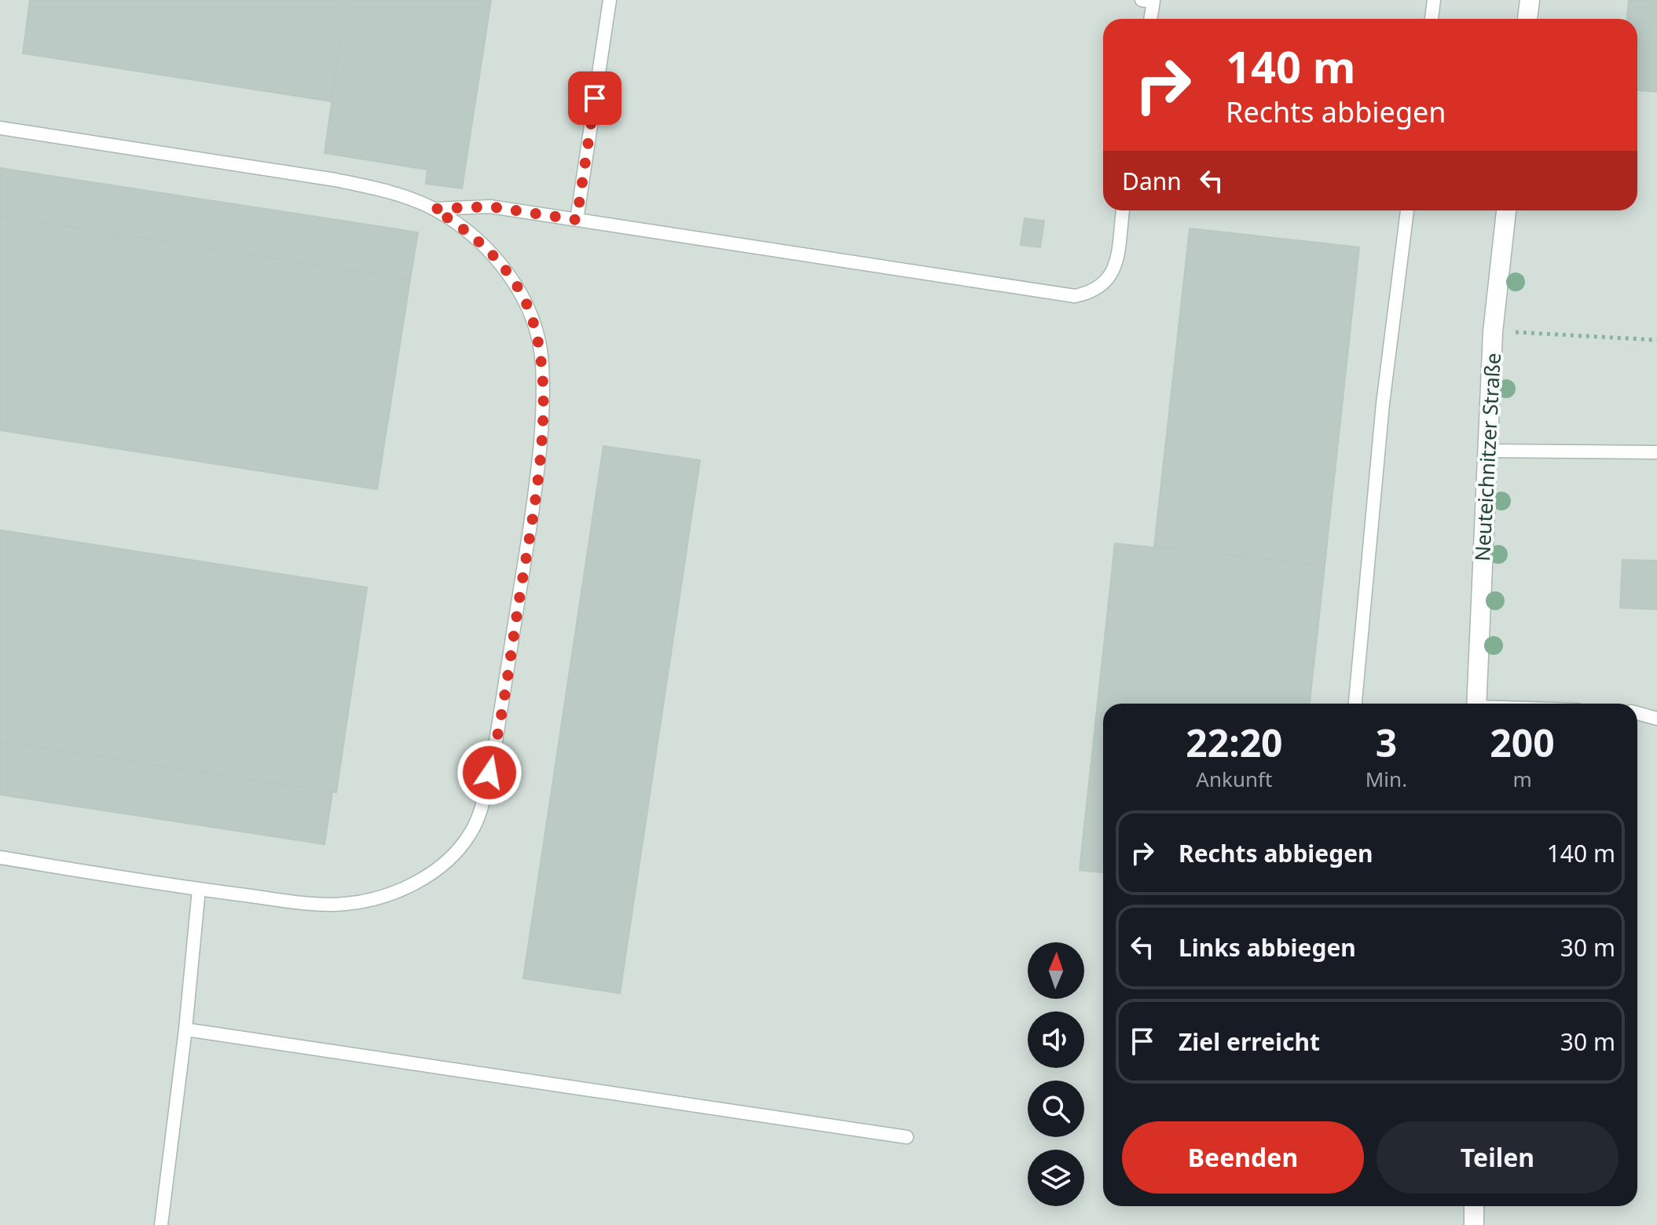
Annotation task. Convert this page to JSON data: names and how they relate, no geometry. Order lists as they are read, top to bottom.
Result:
{
  "streets": {
    "street": ["Neuteichnitzer Straße"]
  },
  "north": "top",
  "page": {
    "turn": ["140 m", "Rechts abbiegen"],
    "then": "Dann",
    "eta": [
      "22:20",
      "Ankunft",
      "3",
      "Min.",
      "200",
      "m"
    ],
    "list": [
      {
        "name": "Rechts abbiegen",
        "value": "140 m"
      },
      {
        "name": "Links abbiegen",
        "value": "30 m"
      },
      {
        "name": "Ziel erreicht",
        "value": "30 m"
      }
    ],
    "buttons": ["Beenden", "Teilen"]
  }
}
